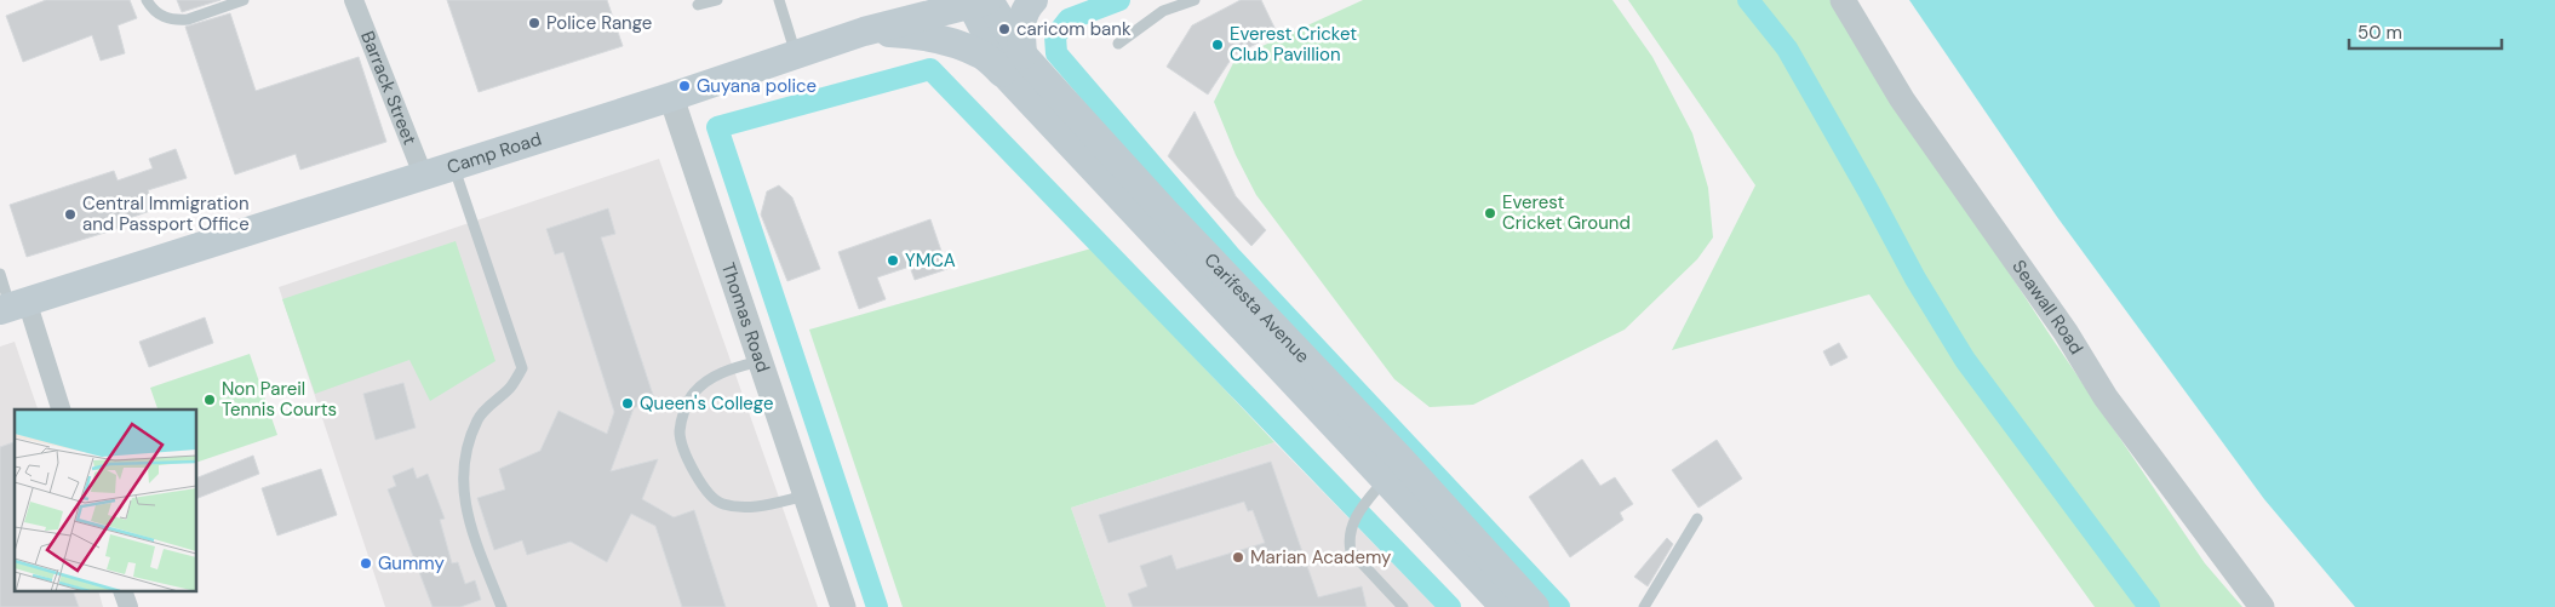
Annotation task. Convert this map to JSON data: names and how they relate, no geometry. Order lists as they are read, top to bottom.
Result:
{
  "streets": {
    "main road": ["Camp Road", "Carifesta Avenue"],
    "street": ["Barrack Street", "Seawall Road", "Thomas Road"]
  },
  "crossings": [
    ["Barrack Street", "Camp Road"],
    ["Camp Road", "Carifesta Avenue"],
    ["Camp Road", "Thomas Road"]
  ],
  "places": [
    "Police Range",
    "caricom bank",
    "Everest Cricket Club Pavillion",
    "Guyana police",
    "Everest Cricket Ground",
    "Central Immigration and Passport Office",
    "YMCA",
    "Non Pareil Tennis Courts",
    "Queen's College",
    "Marian Academy",
    "Gummy"
  ],
  "scale_bar": "50 m"
}
